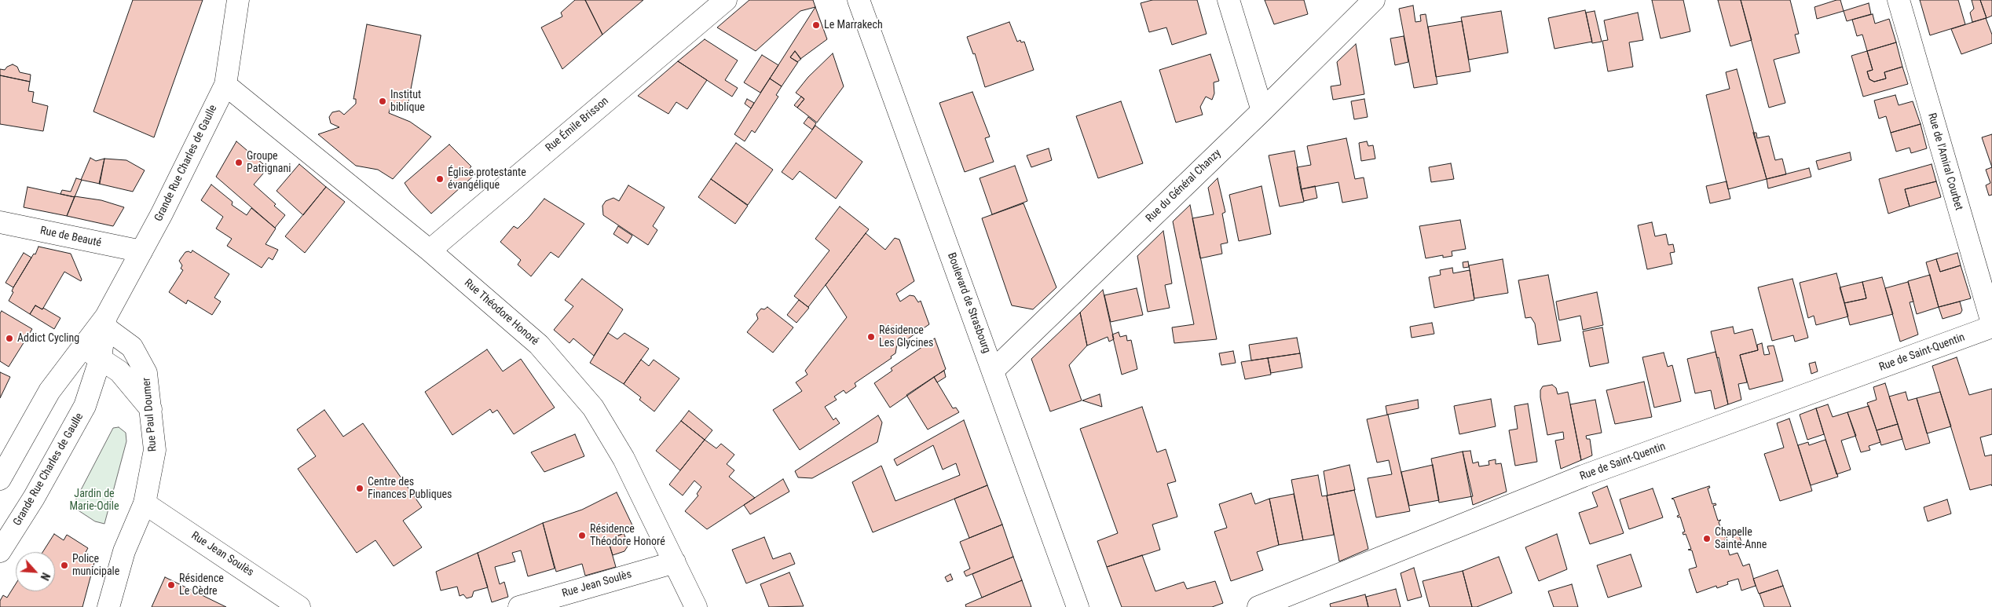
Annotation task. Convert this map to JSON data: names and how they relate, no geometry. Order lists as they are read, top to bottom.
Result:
{
  "streets": {
    "street": [
      "Rue Émile Brisson",
      "Rue de l'Amiral Courbet",
      "Grande Rue Charles de Gaulle",
      "Rue du Général Chanzy",
      "Rue de Beauté",
      "Boulevard de Strasbourg",
      "Rue Théodore Honoré",
      "Rue de Saint-Quentin",
      "Rue Paul Doumer",
      "Rue Jean Soulès"
    ]
  },
  "crossings": [
    ["Rue Émile Brisson", "Rue Théodore Honoré"],
    ["Grande Rue Charles de Gaulle", "Rue de Beauté"],
    ["Grande Rue Charles de Gaulle", "Rue Théodore Honoré"],
    ["Grande Rue Charles de Gaulle", "Rue Paul Doumer"],
    ["Rue du Général Chanzy", "Boulevard de Strasbourg"],
    ["Rue Théodore Honoré", "Rue Jean Soulès"],
    ["Rue Paul Doumer", "Rue Jean Soulès"]
  ],
  "parks": ["Jardin de Marie-Odile"],
  "places": [
    "Le Marrakech",
    "Institut biblique",
    "Groupe Patrignani",
    "Église protestante évangélique",
    "Résidence Les Glycines",
    "Addict Cycling",
    "Centre des Finances Publiques",
    "Résidence Théodore Honoré",
    "Chapelle Sainte-Anne",
    "Police municipale",
    "Résidence Le Cèdre"
  ],
  "north": "bottom right"
}
